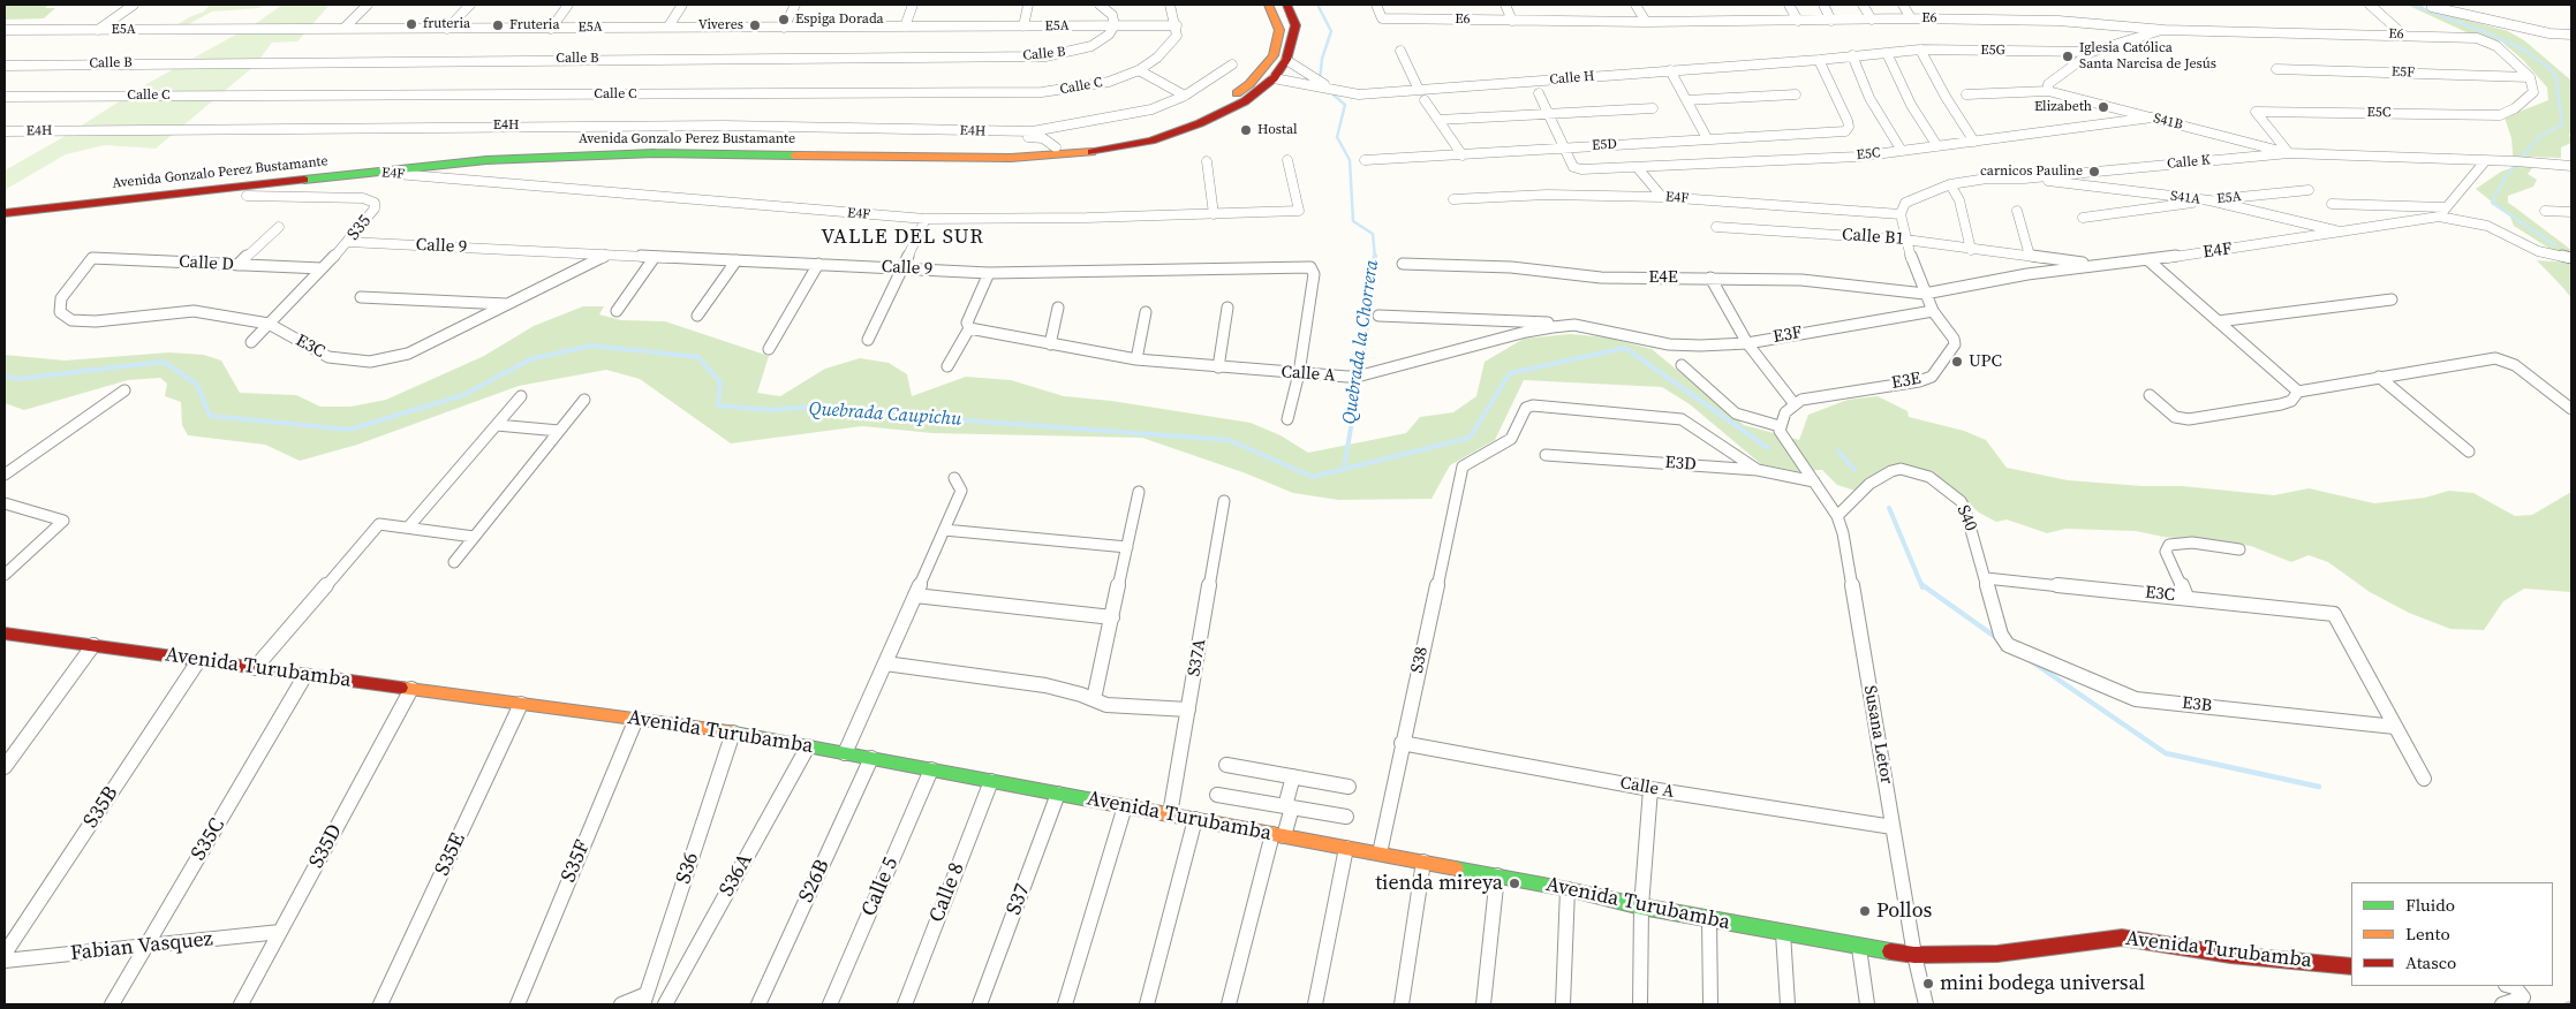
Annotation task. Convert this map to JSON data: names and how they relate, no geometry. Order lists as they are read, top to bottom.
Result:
{
  "streets": {
    "main road": ["Avenida Gonzalo Perez Bustamante", "Avenida Turubamba"],
    "street": [
      "E6",
      "E5A",
      "E5G",
      "Calle B",
      "E5F",
      "Calle H",
      "Calle C",
      "E5C",
      "S41B",
      "E4H",
      "E5D",
      "Calle K",
      "E4F",
      "S41A",
      "S35",
      "Calle B1",
      "Calle 9",
      "Calle D",
      "E4E",
      "E3F",
      "E3C",
      "Calle A",
      "E3E",
      "E3D",
      "S40",
      "S37A",
      "S38",
      "E3B",
      "Susana Letor",
      "S35B",
      "S35C",
      "S35D",
      "S35E",
      "S35F",
      "S36",
      "S36A",
      "S26B",
      "Calle 5",
      "Calle 8",
      "S37",
      "Fabian Vasquez"
    ]
  },
  "crossings": [
    ["E6", "E5G"],
    ["E6", "E5F"],
    ["E6", "E5C"],
    ["E5A", "Calle B"],
    ["E5A", "Calle C"],
    ["E5A", "S41A"],
    ["E5G", "Calle H"],
    ["E5G", "E5D"],
    ["E5F", "E5C"],
    ["Calle H", "Avenida Gonzalo Perez Bustamante"],
    ["Calle H", "E5D"],
    ["E5C", "S41B"],
    ["E5C", "E5D"],
    ["E5C", "Calle K"],
    ["S41B", "Calle K"],
    ["E4H", "Avenida Gonzalo Perez Bustamante"],
    ["Avenida Gonzalo Perez Bustamante", "E4F"],
    ["Calle K", "E4F"],
    ["Calle K", "S41A"],
    ["E4F", "S41A"],
    ["E4F", "Calle B1"],
    ["E4F", "E4E"],
    ["E4F", "E3E"],
    ["S35", "Calle 9"],
    ["S35", "Calle D"],
    ["S35", "E3C"],
    ["Calle 9", "E3C"],
    ["Calle 9", "Calle A"],
    ["Calle D", "E3C"],
    ["E4E", "E3E"],
    ["E3F", "Calle A"],
    ["E3F", "E3E"],
    ["E3C", "S40"],
    ["E3C", "E3B"],
    ["Calle A", "S38"],
    ["Calle A", "Susana Letor"],
    ["E3D", "S38"],
    ["E3D", "Susana Letor"],
    ["S40", "E3B"],
    ["S40", "Susana Letor"],
    ["S37A", "Avenida Turubamba"],
    ["S38", "Avenida Turubamba"],
    ["Avenida Turubamba", "Susana Letor"],
    ["Avenida Turubamba", "S35B"],
    ["Avenida Turubamba", "S35C"],
    ["Avenida Turubamba", "S35D"],
    ["Avenida Turubamba", "S35E"],
    ["Avenida Turubamba", "S35F"],
    ["Avenida Turubamba", "S36"],
    ["Avenida Turubamba", "S36A"],
    ["Avenida Turubamba", "S26B"],
    ["Avenida Turubamba", "Calle 5"],
    ["Avenida Turubamba", "Calle 8"],
    ["Avenida Turubamba", "S37"],
    ["S35C", "Fabian Vasquez"],
    ["S35D", "Fabian Vasquez"]
  ],
  "districts": ["VALLE DEL SUR"],
  "water": ["Quebrada la Chorrera", "Quebrada Caupichu"],
  "places": [
    "Espiga Dorada",
    "fruteria",
    "Fruteria",
    "Viveres",
    "Iglesia Católica Santa Narcisa de Jesús",
    "Elizabeth",
    "Hostal",
    "carnicos Pauline",
    "UPC",
    "tienda mireya",
    "Pollos",
    "mini bodega universal"
  ],
  "legend": ["Fluido", "Lento", "Atasco"]
}
